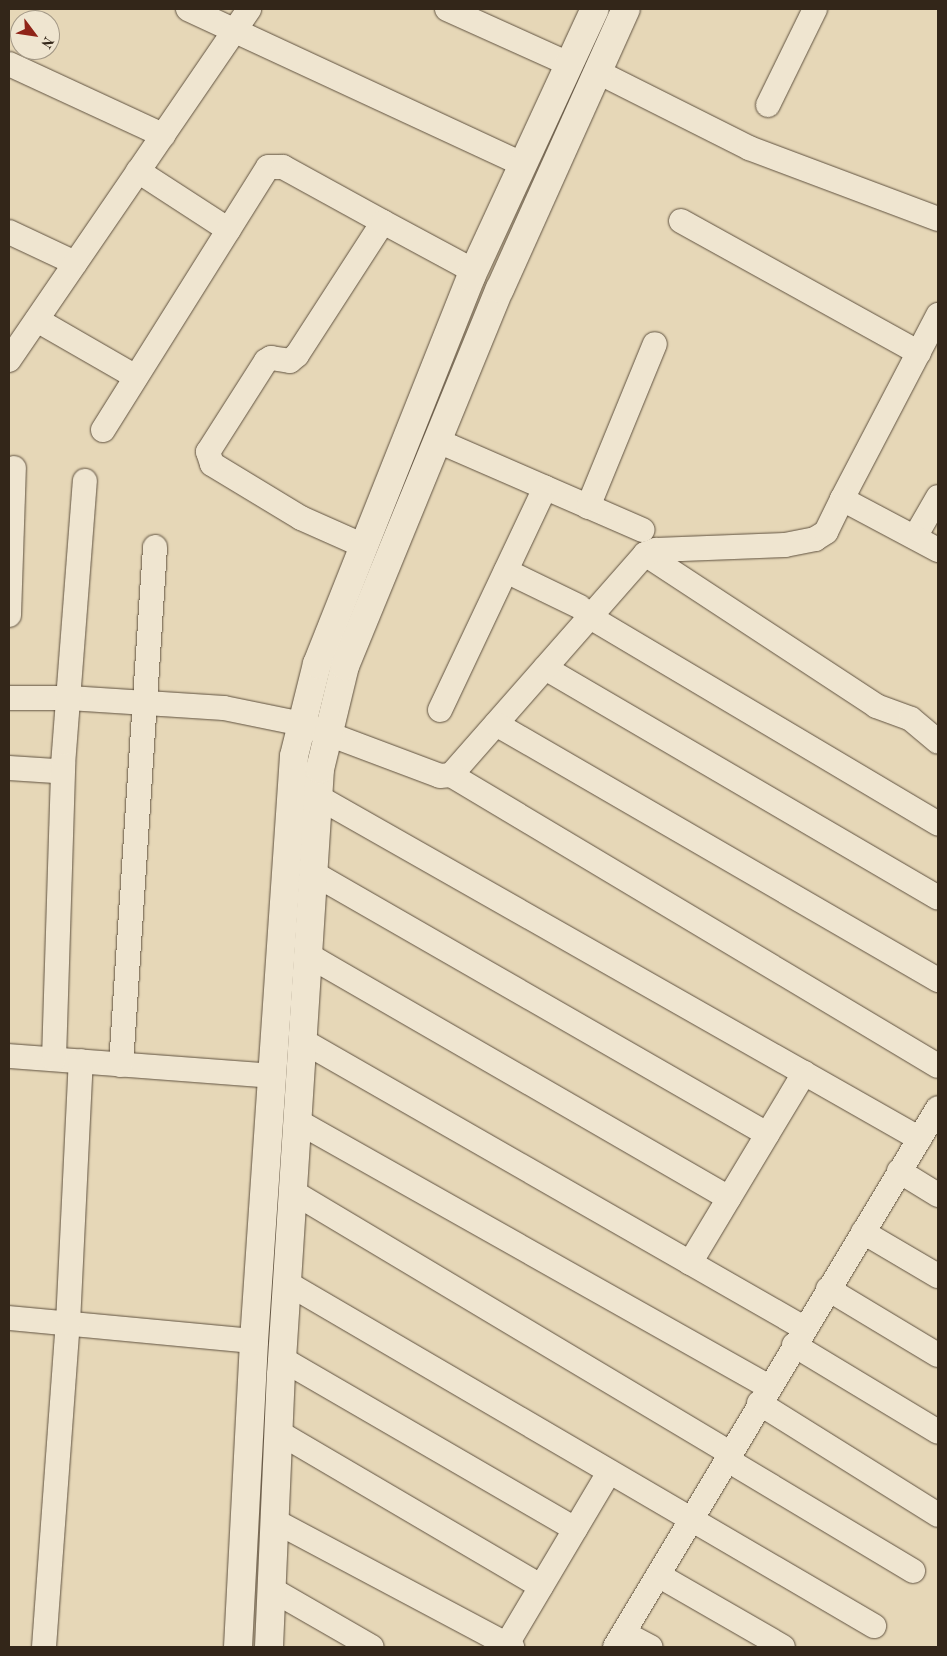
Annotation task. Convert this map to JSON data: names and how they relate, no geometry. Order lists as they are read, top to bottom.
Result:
{
  "north": "bottom right"
}
